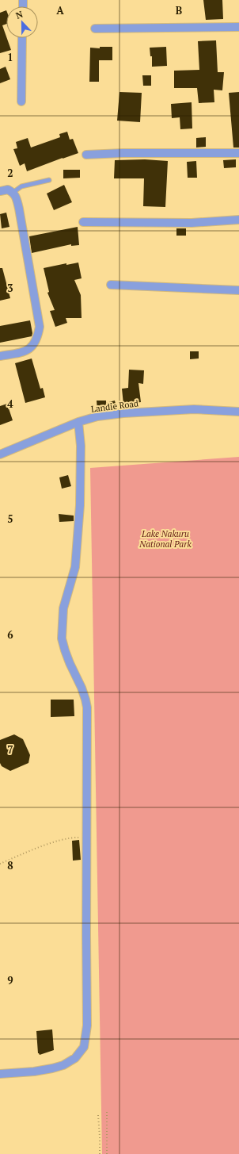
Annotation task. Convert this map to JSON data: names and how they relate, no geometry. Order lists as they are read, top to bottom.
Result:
{
  "streets": {
    "street": ["Landie Road"]
  },
  "parks": ["Lake Nakuru National Park"],
  "north": "top",
  "grid": {
    "columns": ["A", "B"],
    "rows": [
      "1",
      "2",
      "3",
      "4",
      "5",
      "6",
      "7",
      "8",
      "9"
    ]
  }
}
